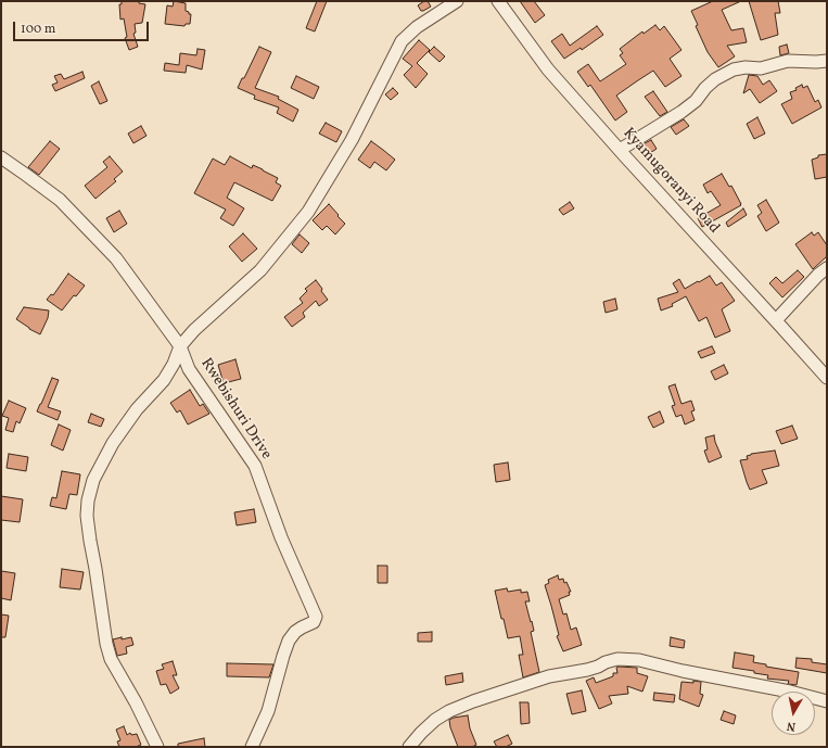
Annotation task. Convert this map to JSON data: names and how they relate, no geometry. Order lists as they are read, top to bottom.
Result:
{
  "streets": {
    "street": ["Kyamugoranyi Road", "Rwebishuri Drive"]
  },
  "scale_bar": "100 m",
  "north": "bottom"
}
